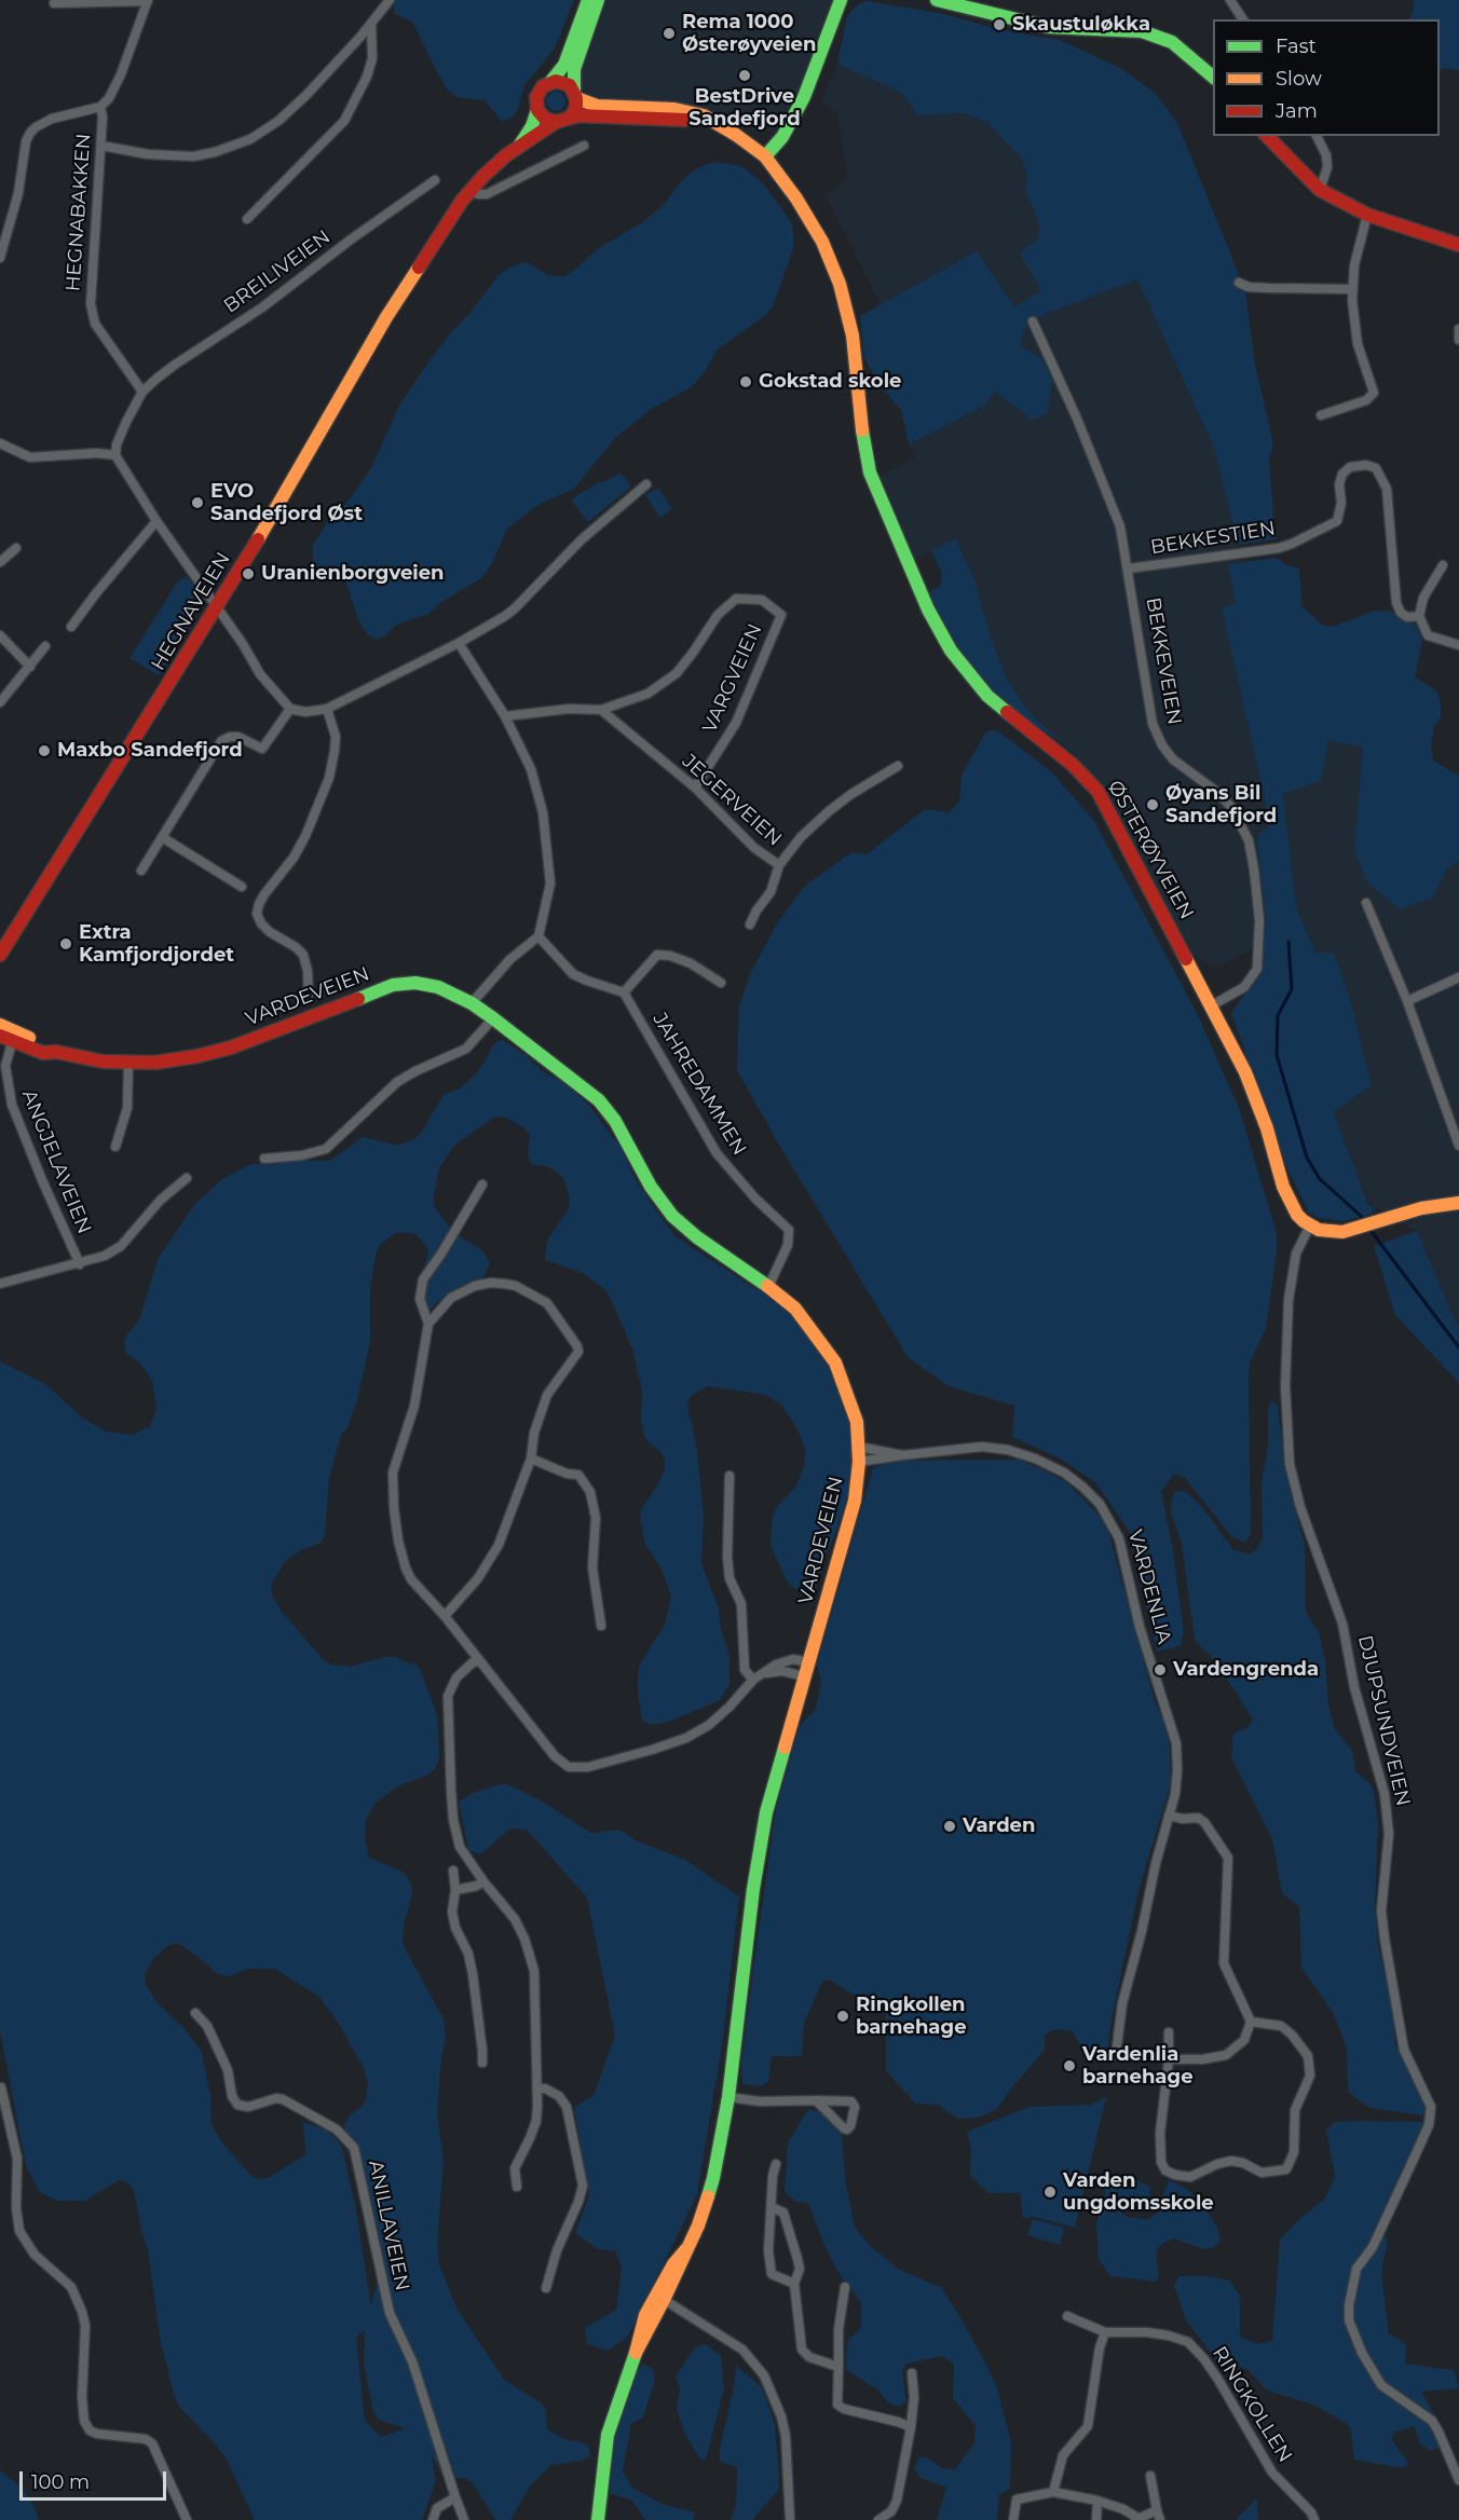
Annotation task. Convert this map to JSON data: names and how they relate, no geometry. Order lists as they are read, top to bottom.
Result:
{
  "streets": {
    "main road": ["HEGNAVEIEN", "ØSTERØYVEIEN", "VARDEVEIEN"],
    "street": [
      "HEGNABAKKEN",
      "BREILIVEIEN",
      "BEKKESTIEN",
      "BEKKEVEIEN",
      "VARGVEIEN",
      "JEGERVEIEN",
      "JAHREDAMMEN",
      "ANGJELAVEIEN",
      "VARDENLIA",
      "DJUPSUNDVEIEN",
      "ANILLAVEIEN",
      "RINGKOLLEN"
    ]
  },
  "crossings": [
    ["HEGNABAKKEN", "BREILIVEIEN"],
    ["BEKKESTIEN", "BEKKEVEIEN"],
    ["HEGNAVEIEN", "ØSTERØYVEIEN"],
    ["BEKKEVEIEN", "ØSTERØYVEIEN"],
    ["VARGVEIEN", "JEGERVEIEN"],
    ["ØSTERØYVEIEN", "DJUPSUNDVEIEN"],
    ["VARDEVEIEN", "JAHREDAMMEN"],
    ["VARDEVEIEN", "ANGJELAVEIEN"],
    ["VARDEVEIEN", "VARDENLIA"]
  ],
  "places": [
    "Skaustuløkka",
    "Rema 1000 Østerøyveien",
    "BestDrive Sandefjord",
    "Gokstad skole",
    "EVO Sandefjord Øst",
    "Uranienborgveien",
    "Maxbo Sandefjord",
    "Øyans Bil Sandefjord",
    "Extra Kamfjordjordet",
    "Vardengrenda",
    "Varden",
    "Ringkollen barnehage",
    "Vardenlia barnehage",
    "Varden ungdomsskole"
  ],
  "legend": ["Fast", "Slow", "Jam"],
  "scale_bar": "100 m"
}
